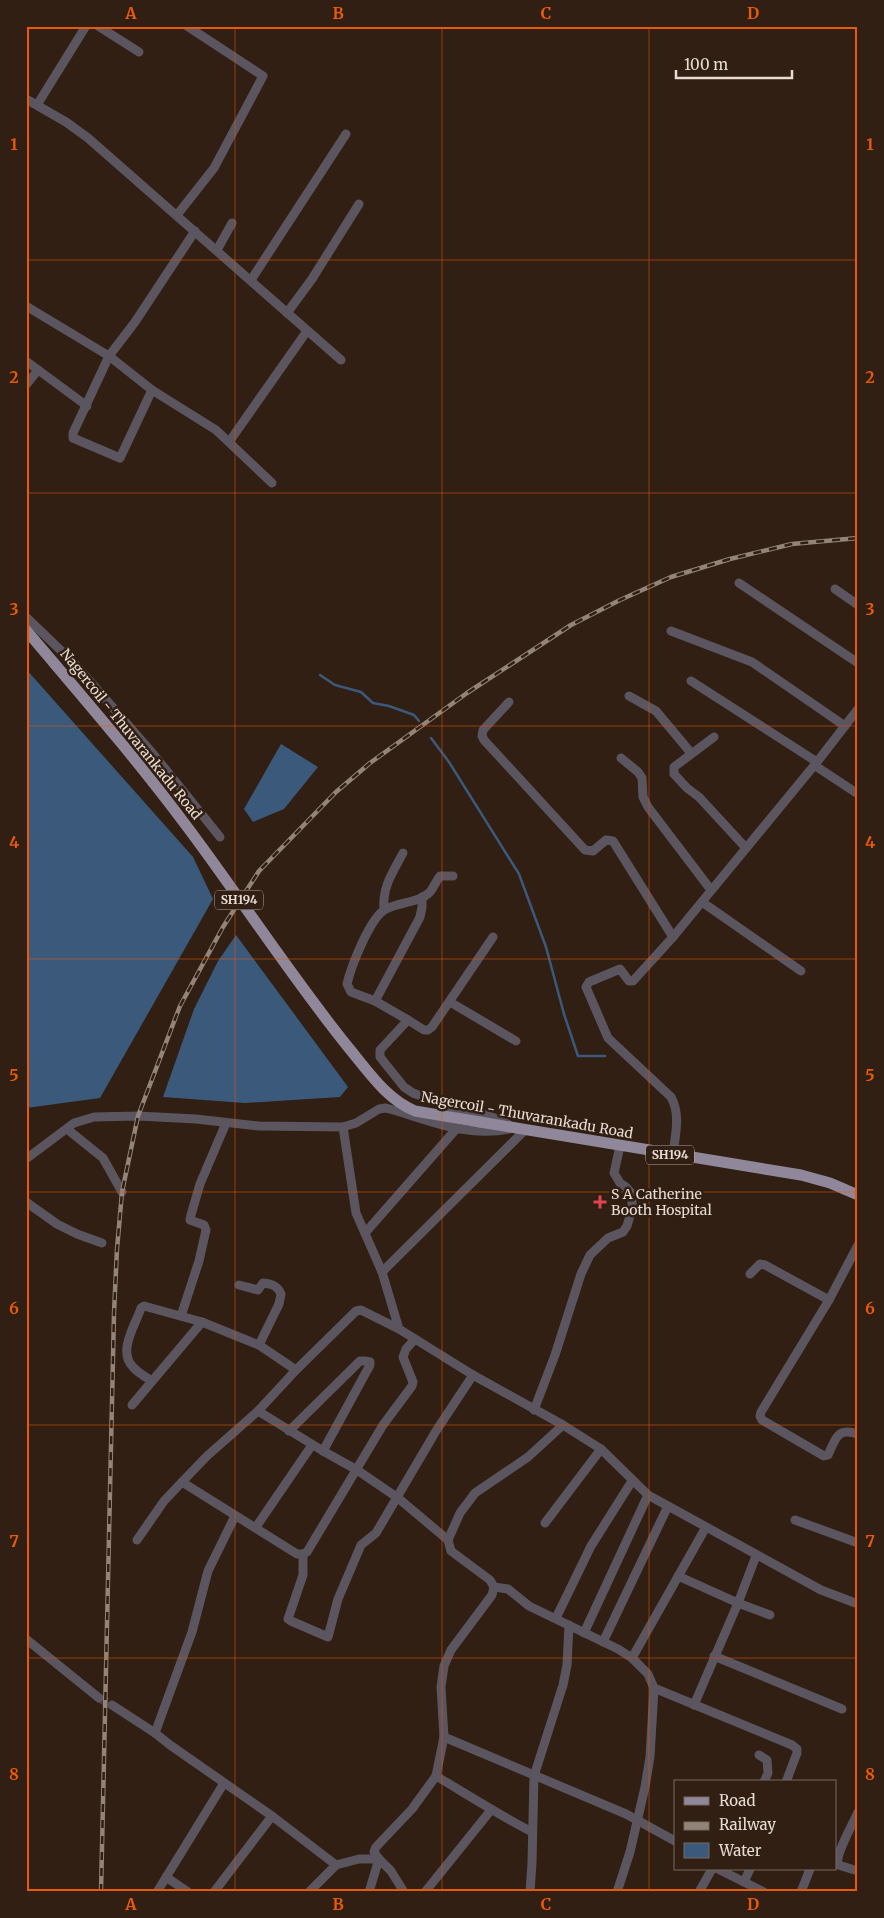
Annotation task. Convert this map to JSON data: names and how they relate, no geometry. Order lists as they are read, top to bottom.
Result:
{
  "streets": {
    "main road": ["Nagercoil - Thuvarankadu Road", "SH194"]
  },
  "places": {
    "health": ["S A Catherine Booth Hospital"]
  },
  "legend": ["Road", "Railway", "Water"],
  "scale_bar": "100 m",
  "grid": {
    "columns": [
      "A",
      "B",
      "C",
      "D"
    ],
    "rows": [
      "1",
      "2",
      "3",
      "4",
      "5",
      "6",
      "7",
      "8"
    ]
  }
}
